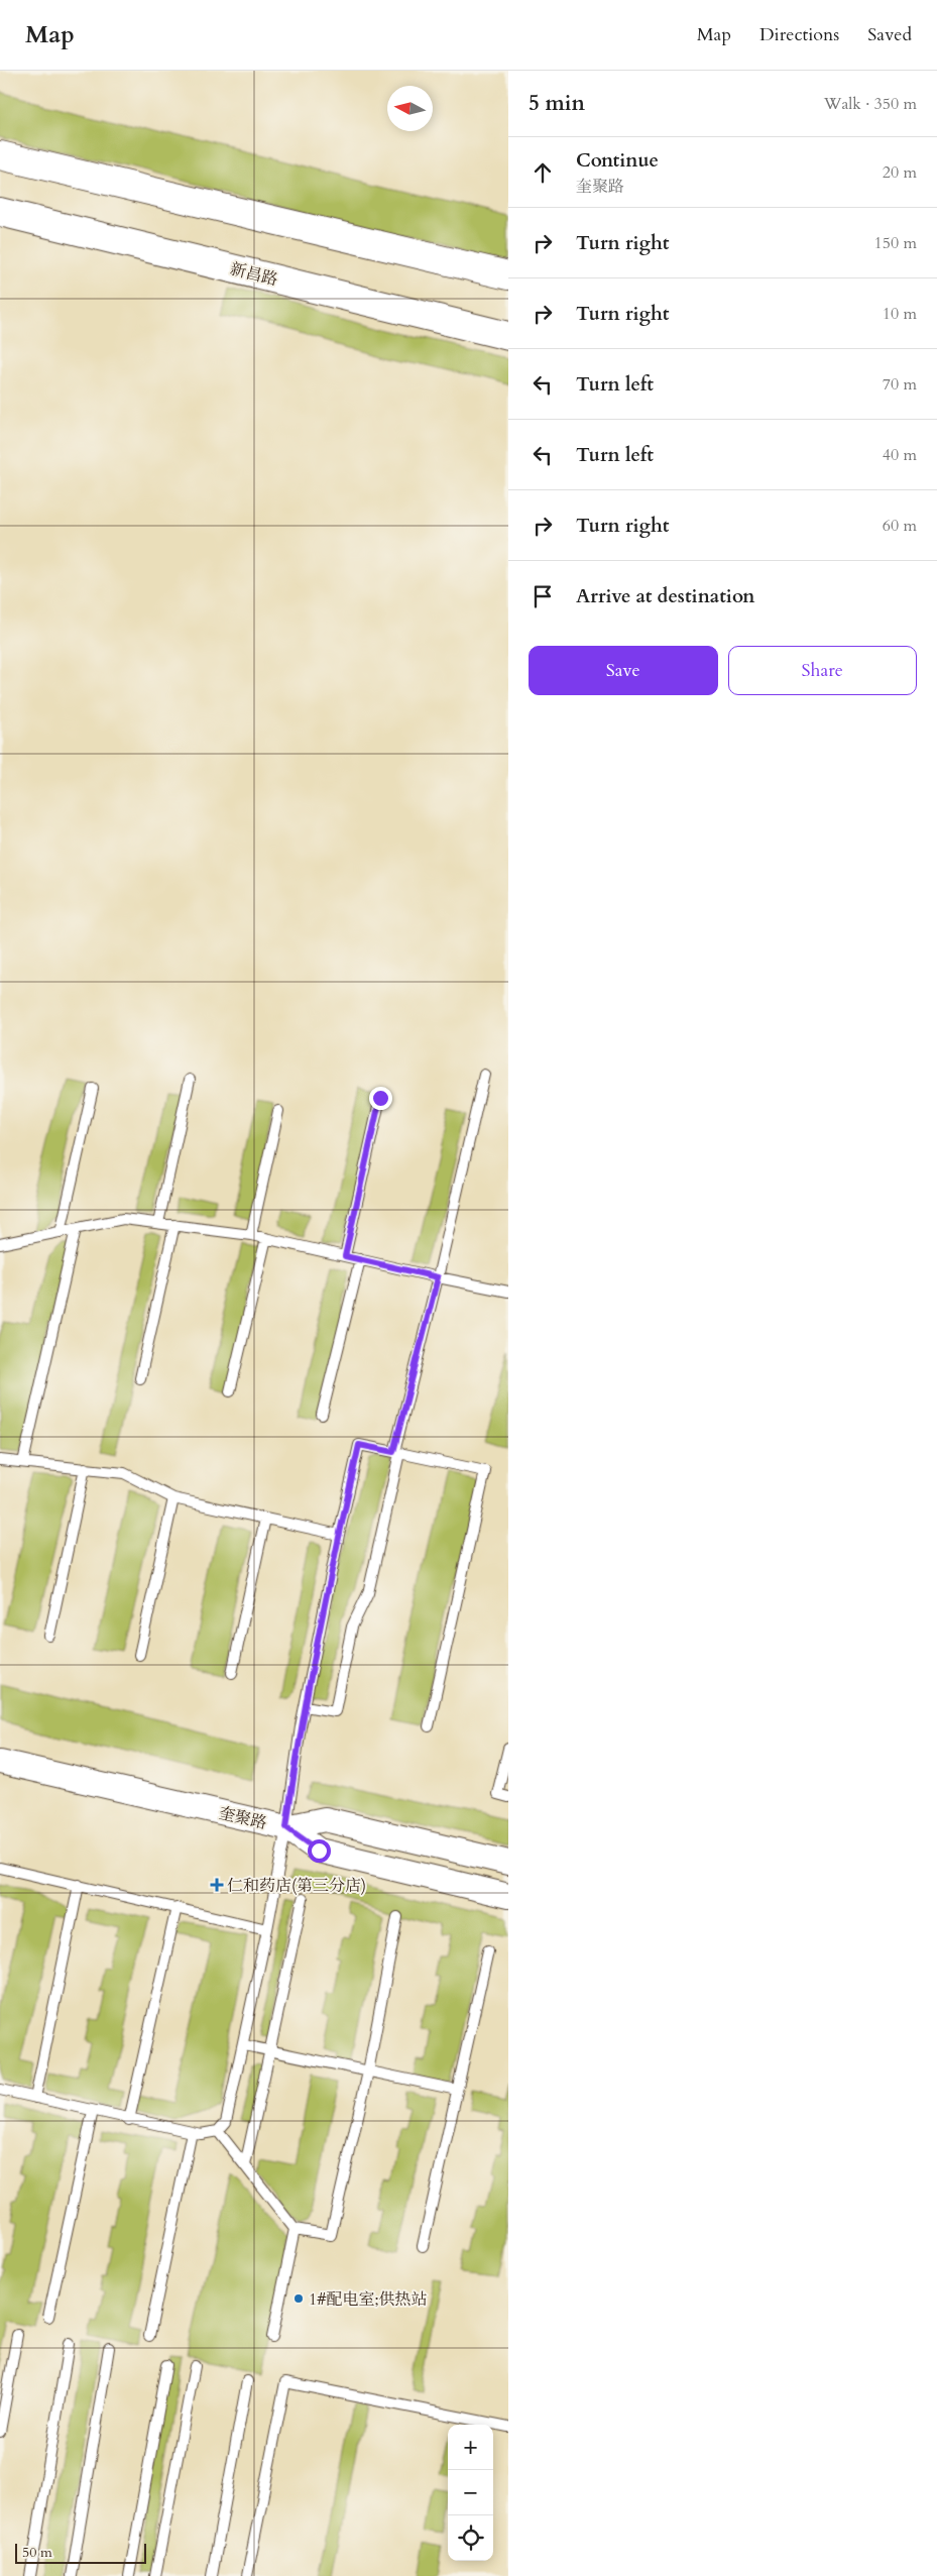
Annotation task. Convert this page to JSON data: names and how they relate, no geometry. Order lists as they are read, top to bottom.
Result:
{
  "streets": {
    "main road": ["新昌路"],
    "street": ["奎聚路"]
  },
  "places": {
    "health": ["仁和药店(第三分店)"],
    "other": ["1#配电室;供热站"]
  },
  "scale_bar": "50 m",
  "north": "left",
  "page": {
    "header": "Map",
    "nav": ["Map", "Directions", "Saved"],
    "heading": ["5 min", "Walk · 350 m"],
    "list": [
      ["Continue", "奎聚路", "20 m"],
      ["Turn right", "150 m"],
      ["Turn right", "10 m"],
      ["Turn left", "70 m"],
      ["Turn left", "40 m"],
      ["Turn right", "60 m"],
      "Arrive at destination"
    ],
    "buttons": ["Save", "Share"],
    "map_buttons": ["+", "−"],
    "scale": "50 m"
  }
}
